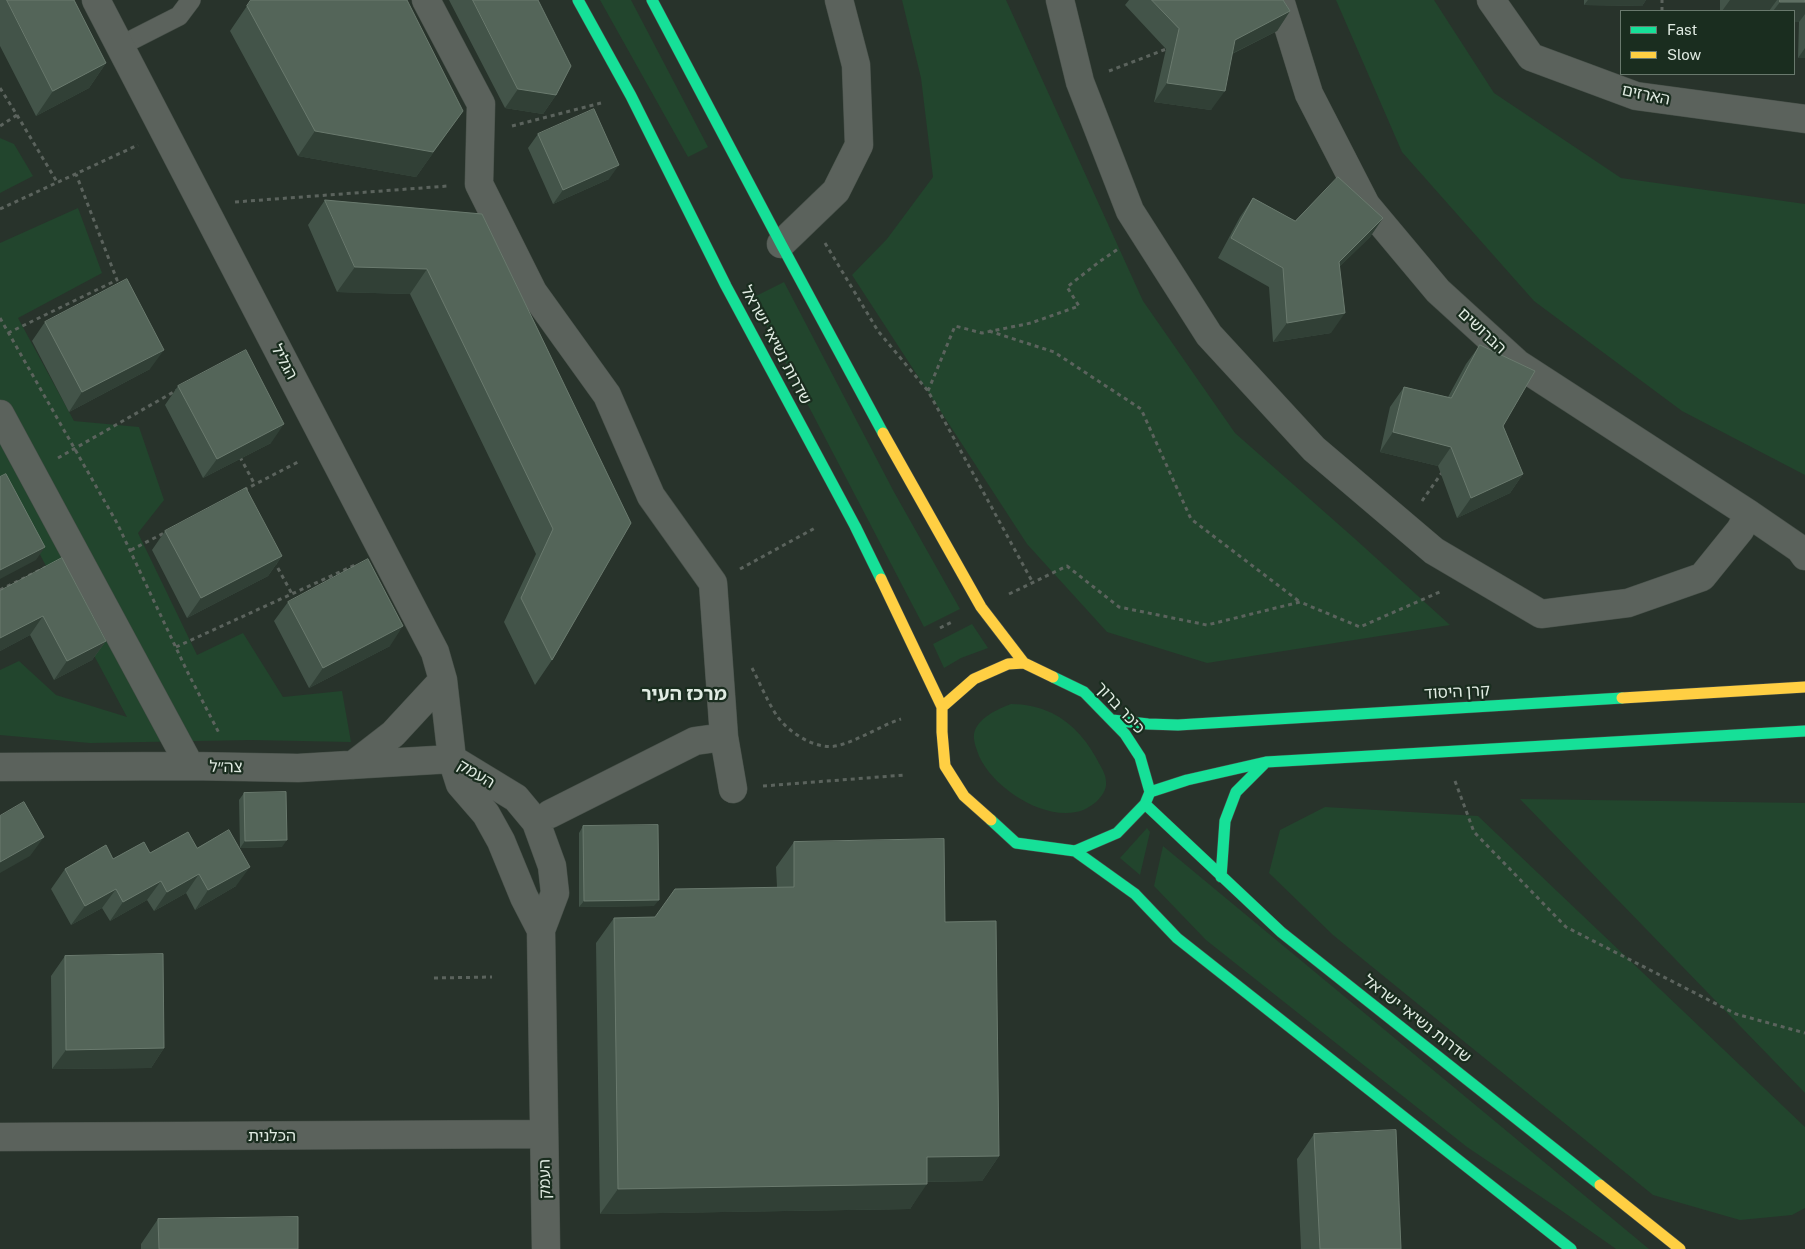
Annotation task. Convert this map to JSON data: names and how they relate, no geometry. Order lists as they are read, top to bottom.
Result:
{
  "streets": {
    "main road": ["שדרות נשיאי ישראל", "קרן היסוד", "כיכר ברוך"],
    "street": [
      "הארזים",
      "הברושים",
      "הגליל",
      "צה״ל",
      "העמק",
      "הכלנית"
    ]
  },
  "crossings": [
    ["הגליל", "צה״ל"],
    ["הגליל", "העמק"],
    ["קרן היסוד", "כיכר ברוך"],
    ["צה״ל", "העמק"],
    ["העמק", "הכלנית"]
  ],
  "districts": ["מרכז העיר"],
  "legend": ["Fast", "Slow"]
}
